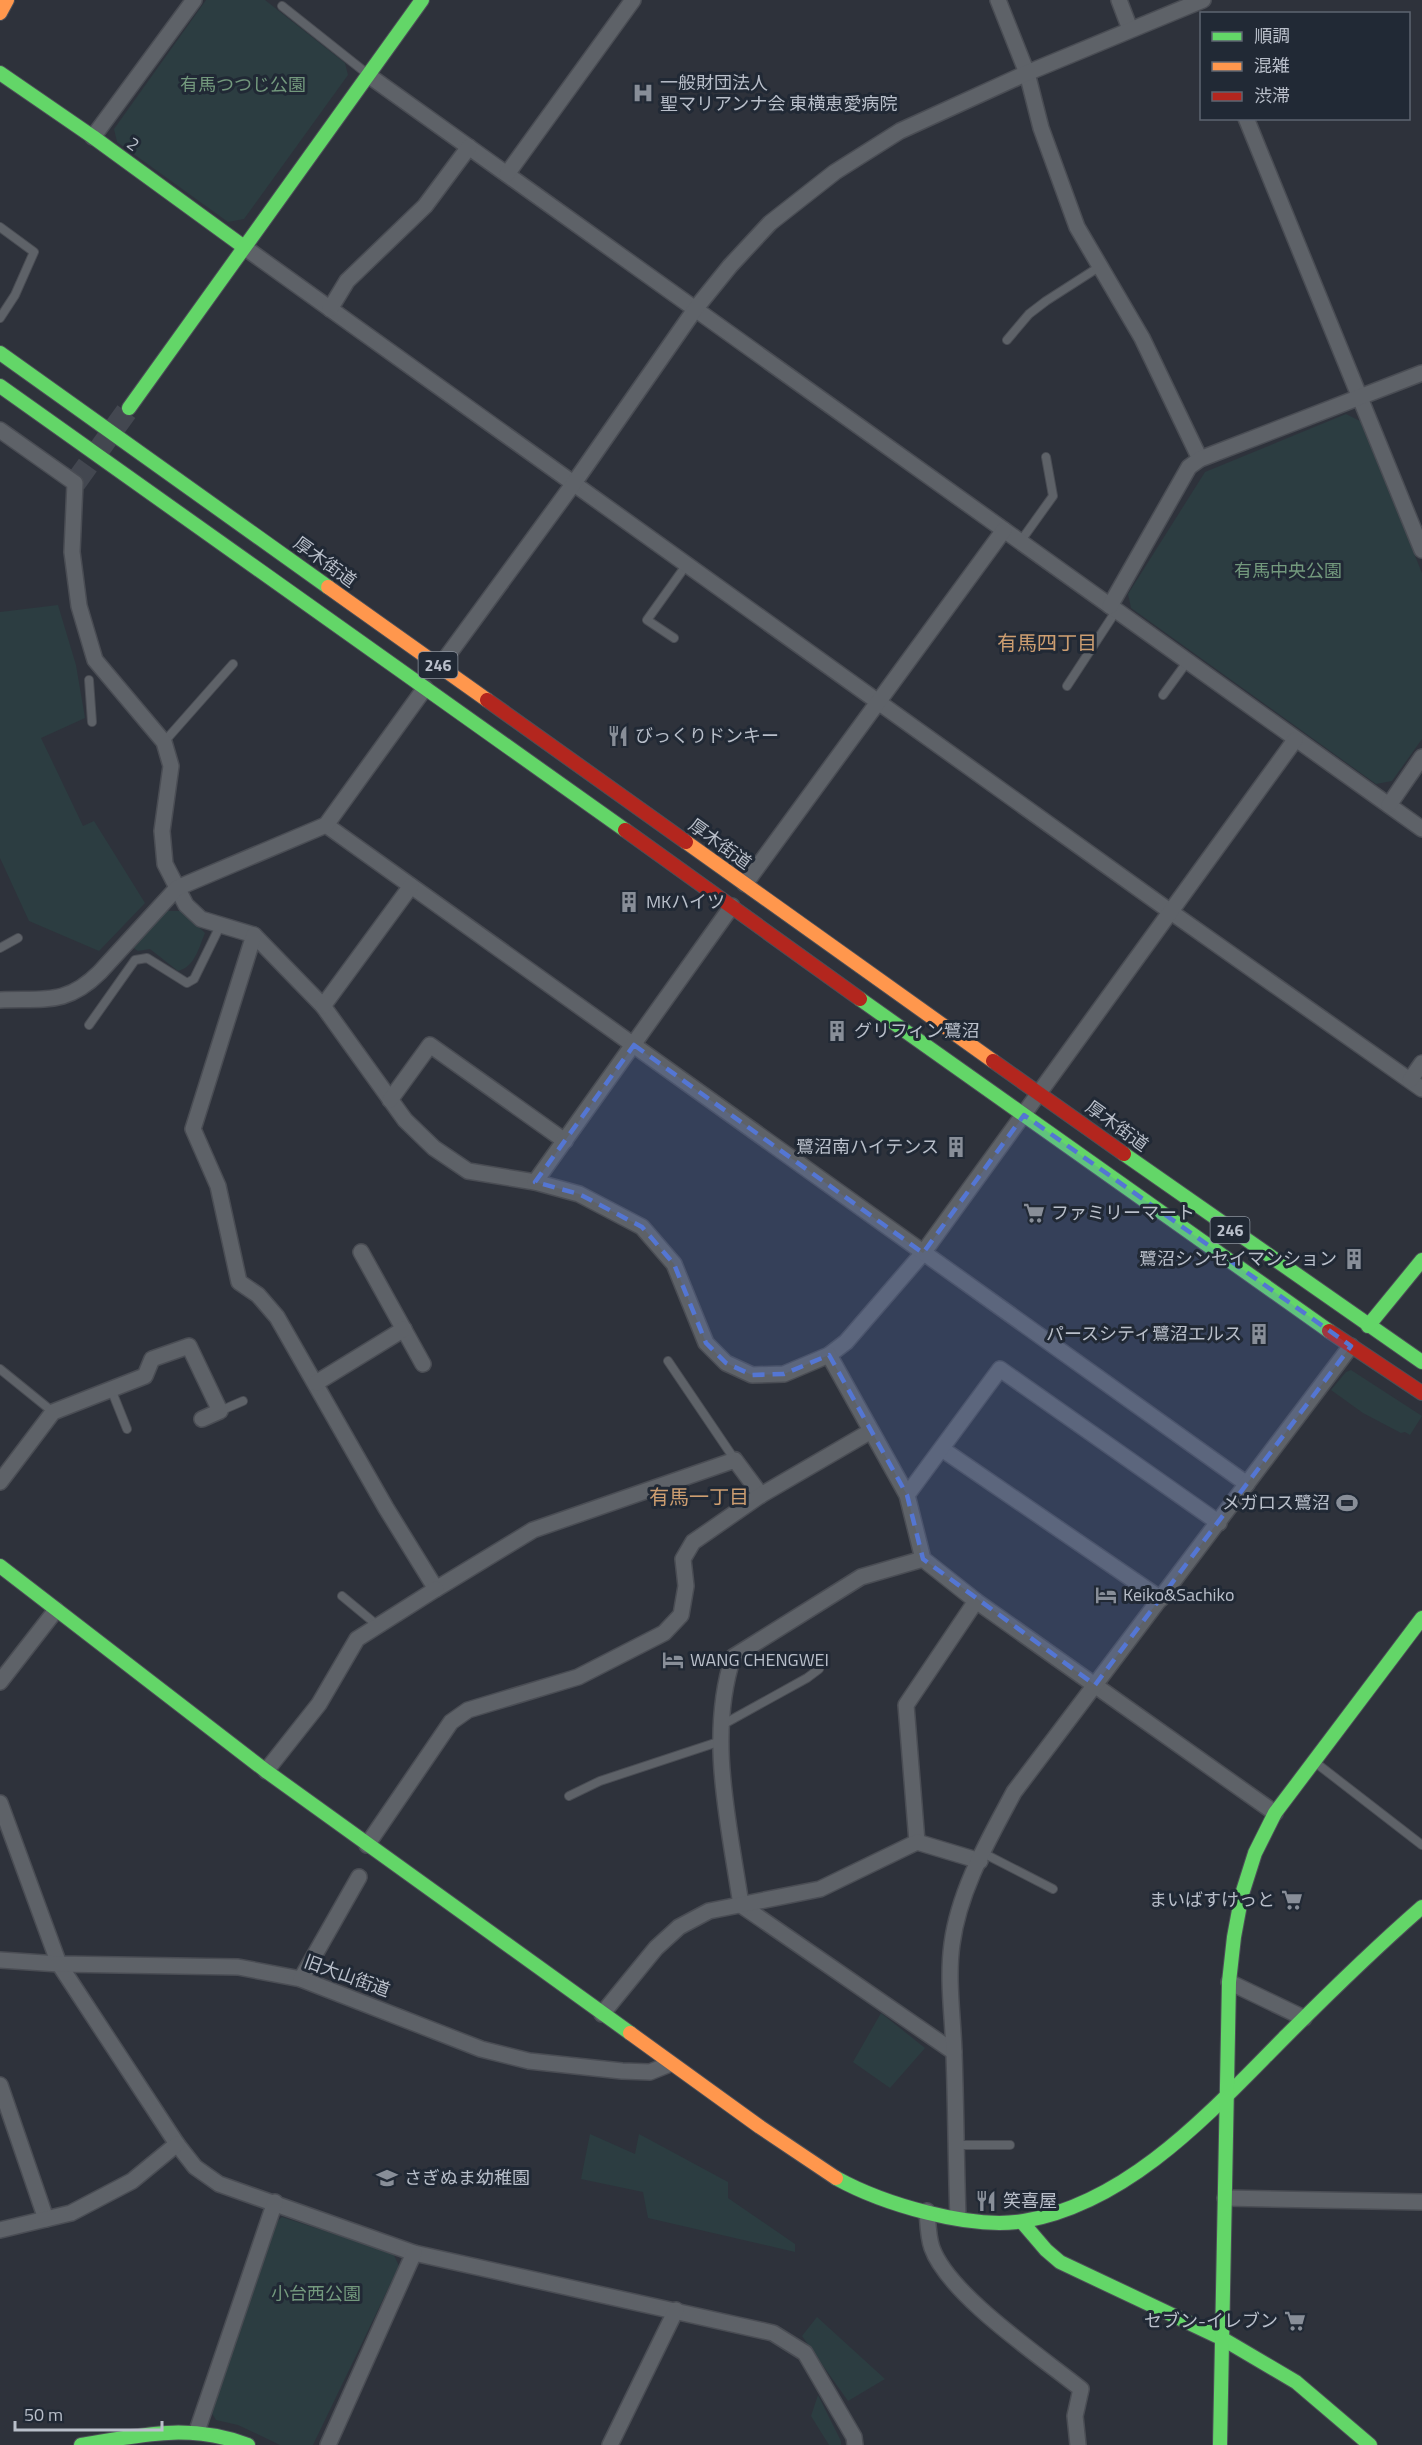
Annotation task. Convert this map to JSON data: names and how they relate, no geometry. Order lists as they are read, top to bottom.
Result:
{
  "streets": {
    "main road": ["2", "厚木街道", "246"],
    "street": ["旧大山街道"]
  },
  "districts": ["有馬四丁目", "有馬一丁目"],
  "parks": ["有馬つつじ公園", "有馬中央公園", "小台西公園"],
  "places": {
    "hospital": ["一般財団法人 聖マリアンナ会 東横恵愛病院"],
    "restaurant": ["びっくりドンキー", "笑喜屋"],
    "building": [
      "MKハイツ",
      "グリフィン鷺沼",
      "鷺沼南ハイテンス",
      "鷺沼シンセイマンション",
      "パースシティ鷺沼エルス"
    ],
    "supermarket": ["ファミリーマート", "まいばすけっと", "セブン-イレブン"],
    "sports": ["メガロス鷺沼"],
    "hotel": ["Keiko&Sachiko", "WANG CHENGWEI"],
    "school or university": ["さぎぬま幼稚園"]
  },
  "legend": ["順調", "混雑", "渋滞"],
  "scale_bar": "50 m"
}
